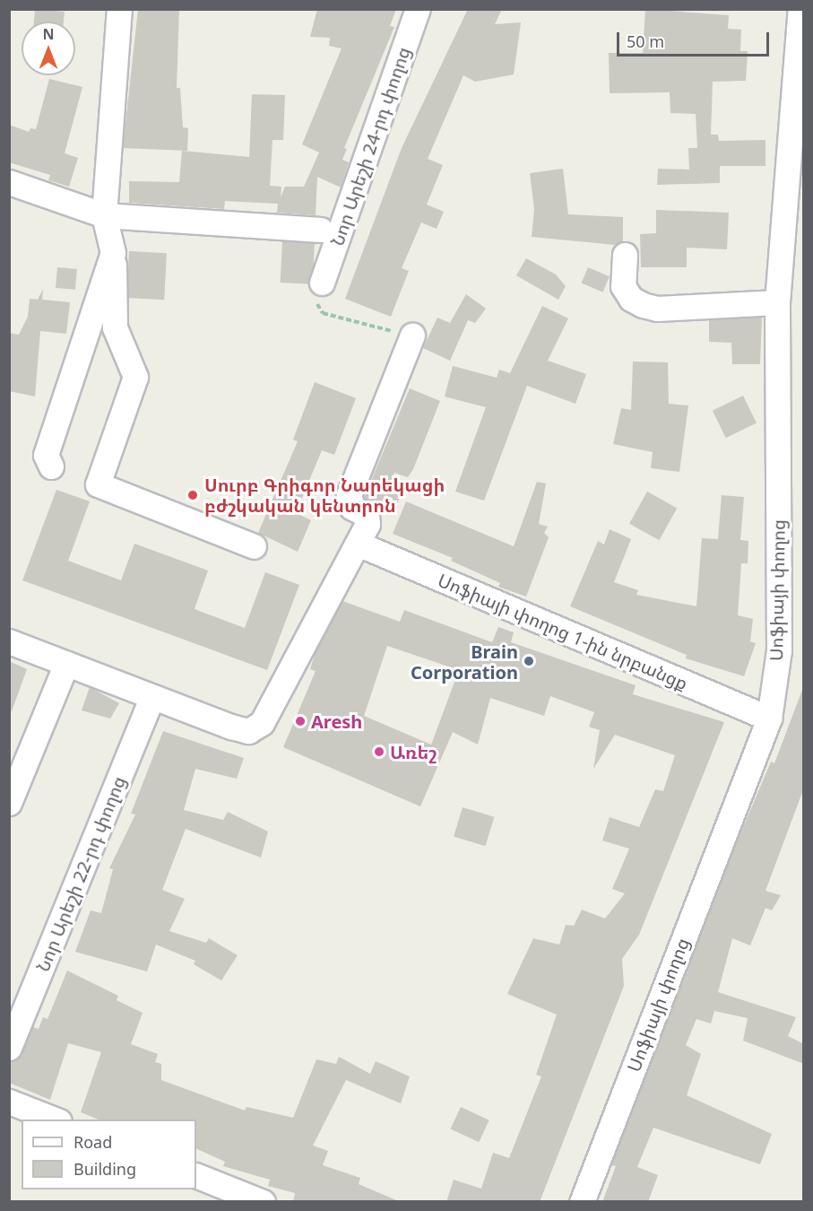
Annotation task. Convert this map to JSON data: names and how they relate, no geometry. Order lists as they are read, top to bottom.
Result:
{
  "streets": {
    "street": [
      "Նոր Արեշի 24-րդ փողոց",
      "Սոֆիայի փողոց",
      "Սոֆիայի փողոց 1-ին նրբանցք",
      "Նոր Արեշի 22-րդ փողոց"
    ]
  },
  "crossings": [
    ["Սոֆիայի փողոց", "Սոֆիայի փողոց 1-ին նրբանցք"]
  ],
  "places": [
    "Սուրբ Գրիգոր Նարեկացի բժշկական կենտրոն",
    "Brain Corporation",
    "Aresh",
    "Առեշ"
  ],
  "legend": ["Road", "Building"],
  "scale_bar": "50 m",
  "north": "top"
}
